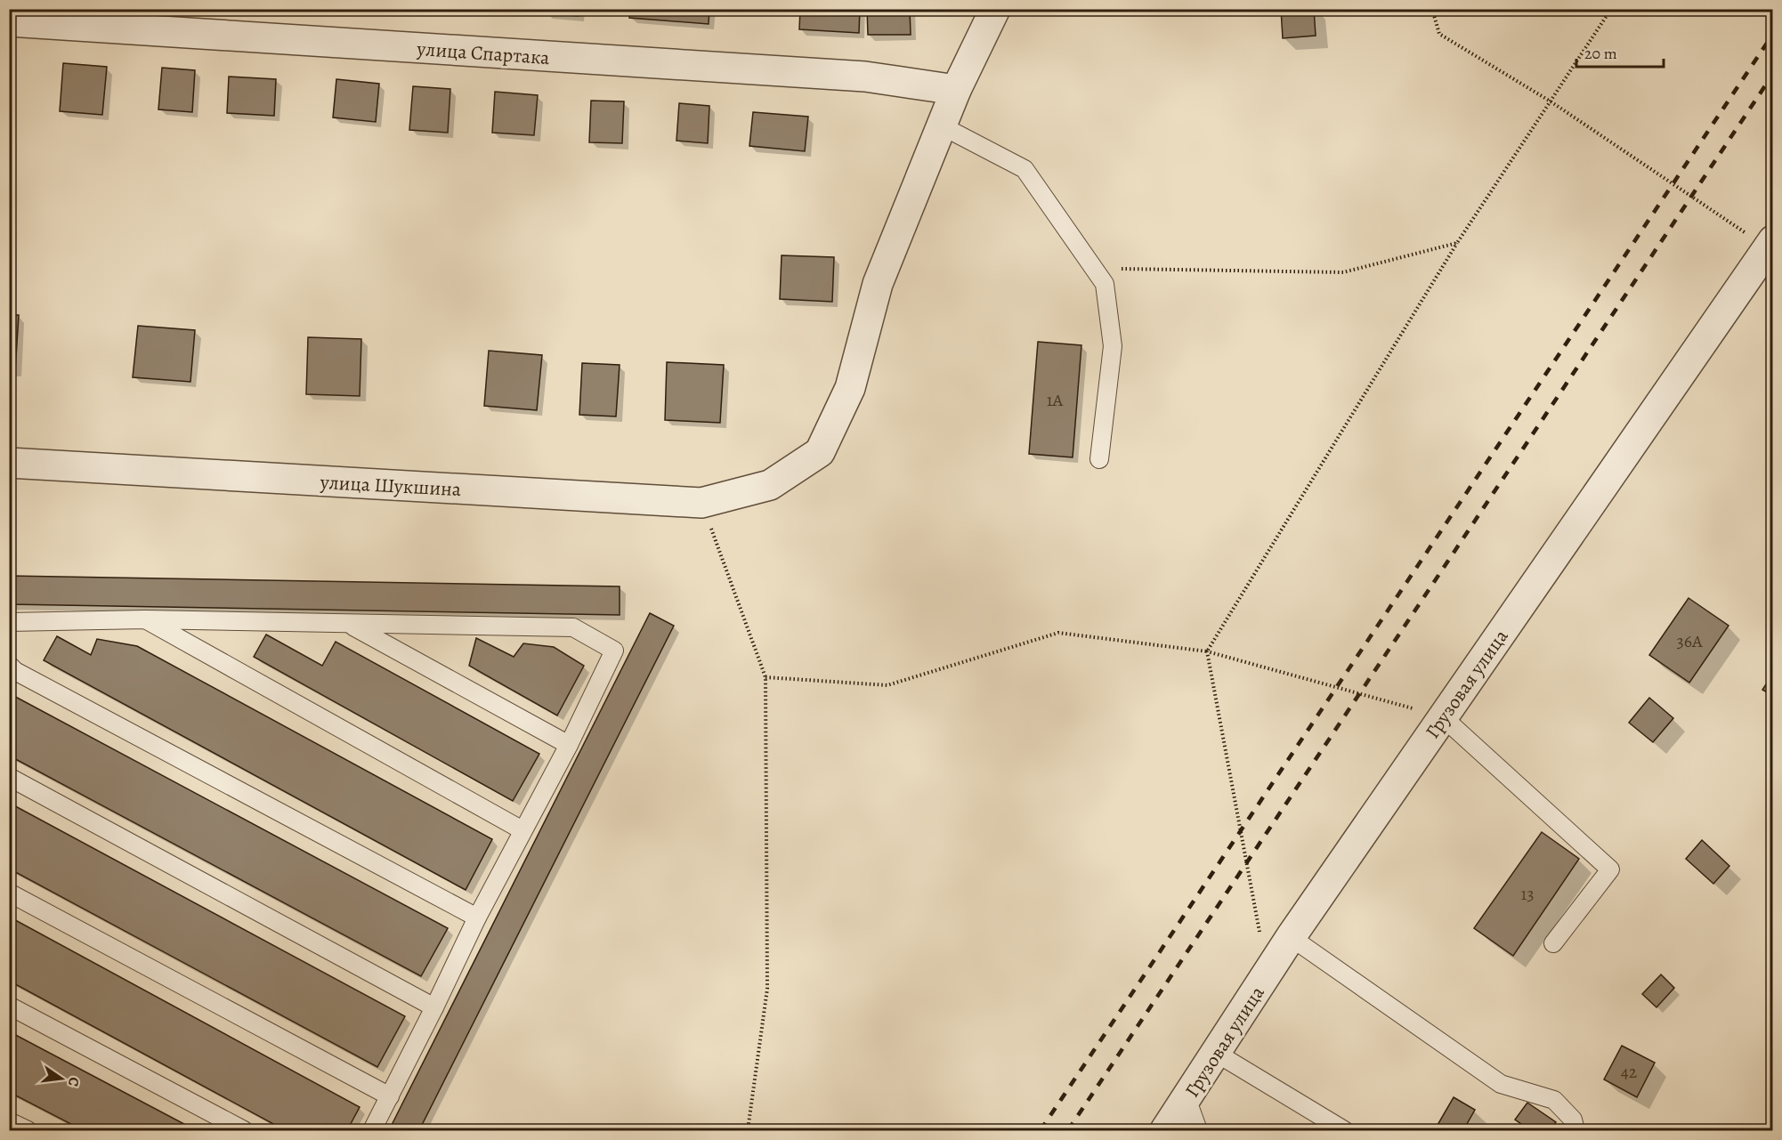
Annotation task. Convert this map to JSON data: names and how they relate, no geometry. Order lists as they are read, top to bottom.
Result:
{
  "streets": {
    "street": ["улица Спартака", "улица Шукшина", "Грузовая улица"]
  },
  "crossings": [
    ["улица Спартака", "улица Шукшина"]
  ],
  "house_numbers": [
    "1А",
    "36А",
    "13",
    "42"
  ],
  "scale_bar": "20 m",
  "north": "right"
}
